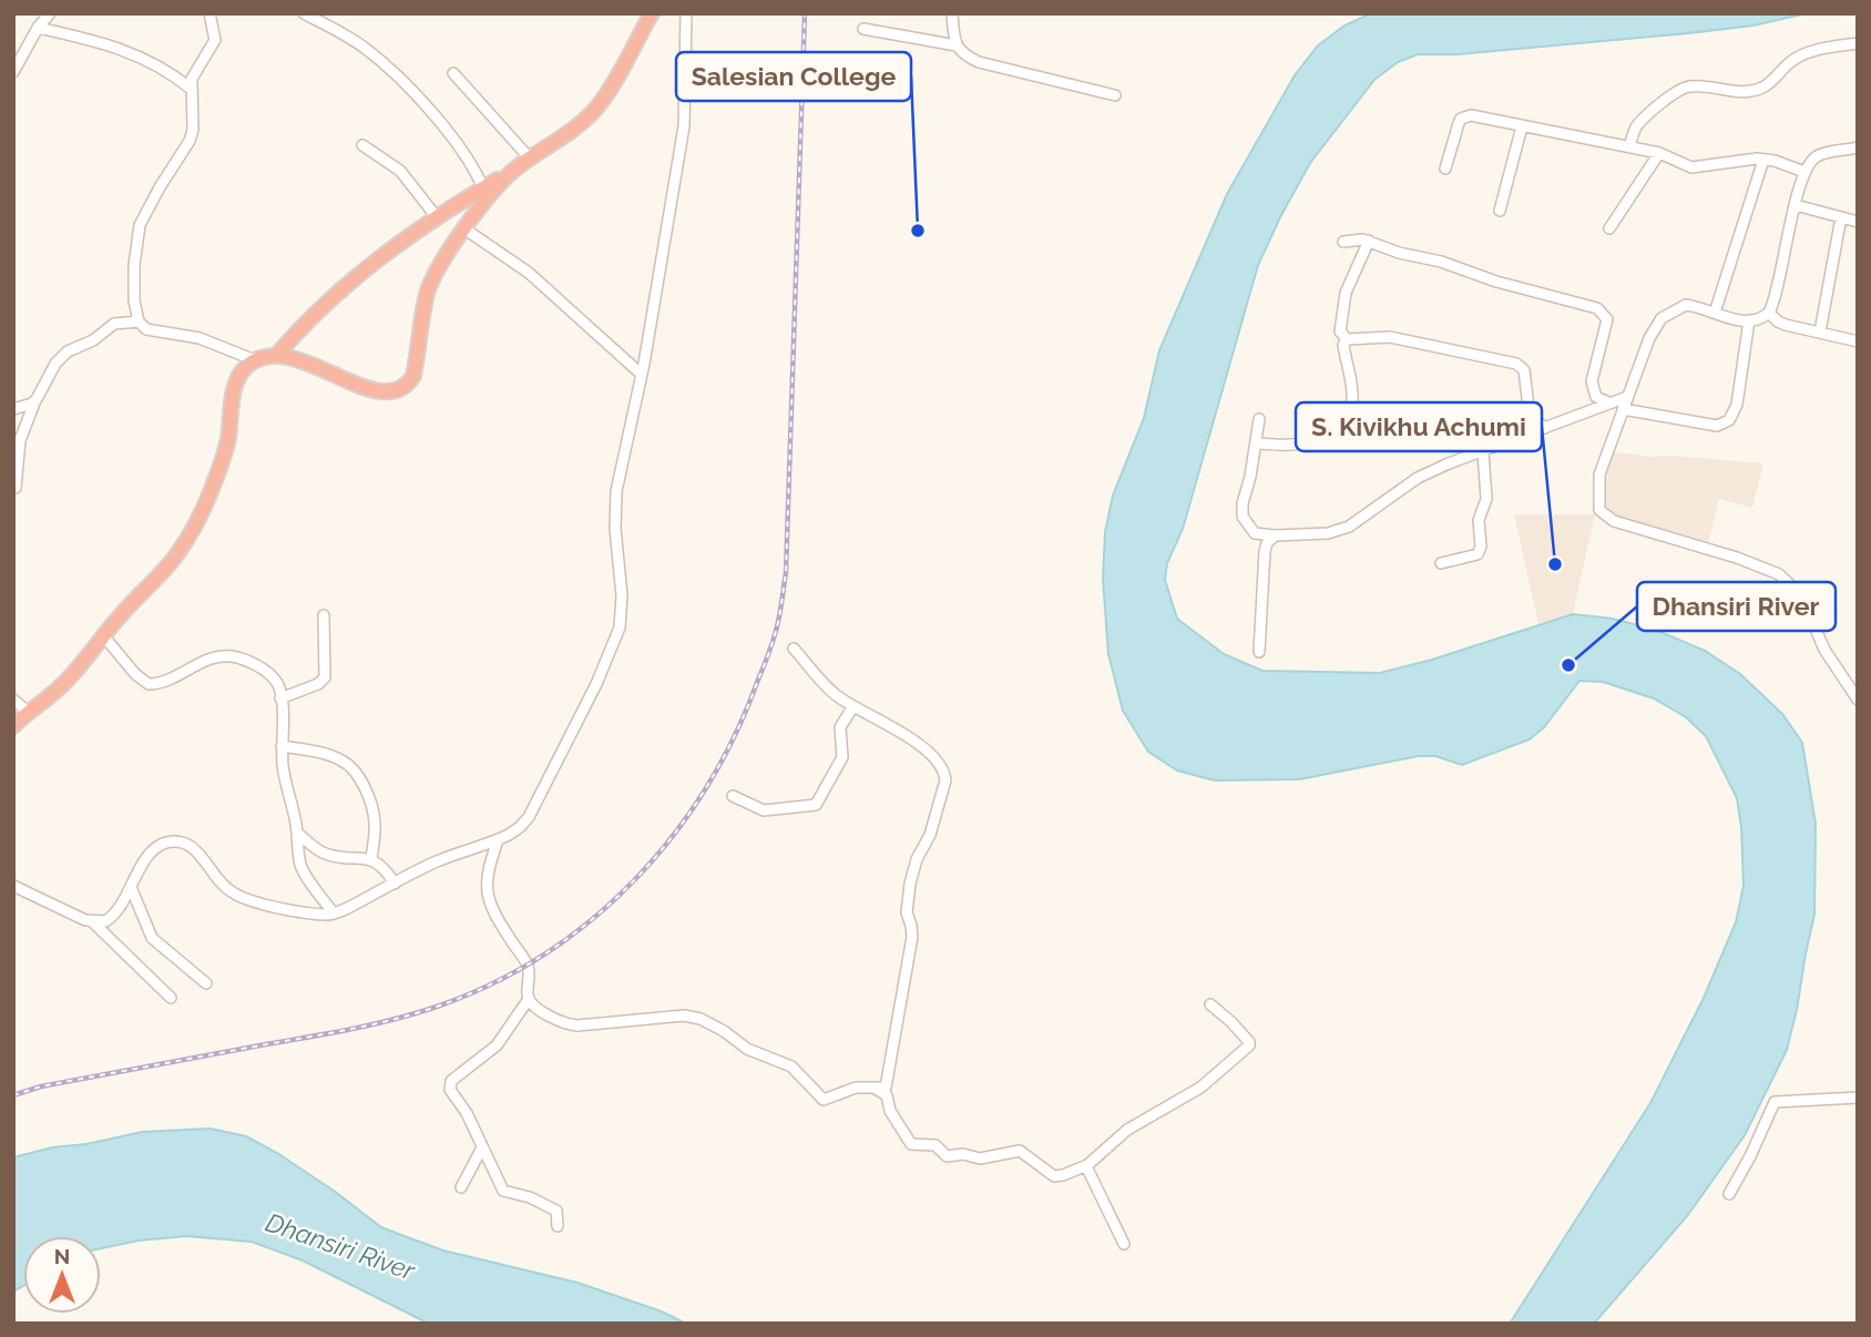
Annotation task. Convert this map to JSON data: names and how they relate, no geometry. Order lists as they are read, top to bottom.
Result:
{
  "water": ["Dhansiri River"],
  "places": ["Salesian College", "S. Kivikhu Achumi", "Dhansiri River"],
  "north": "top"
}
